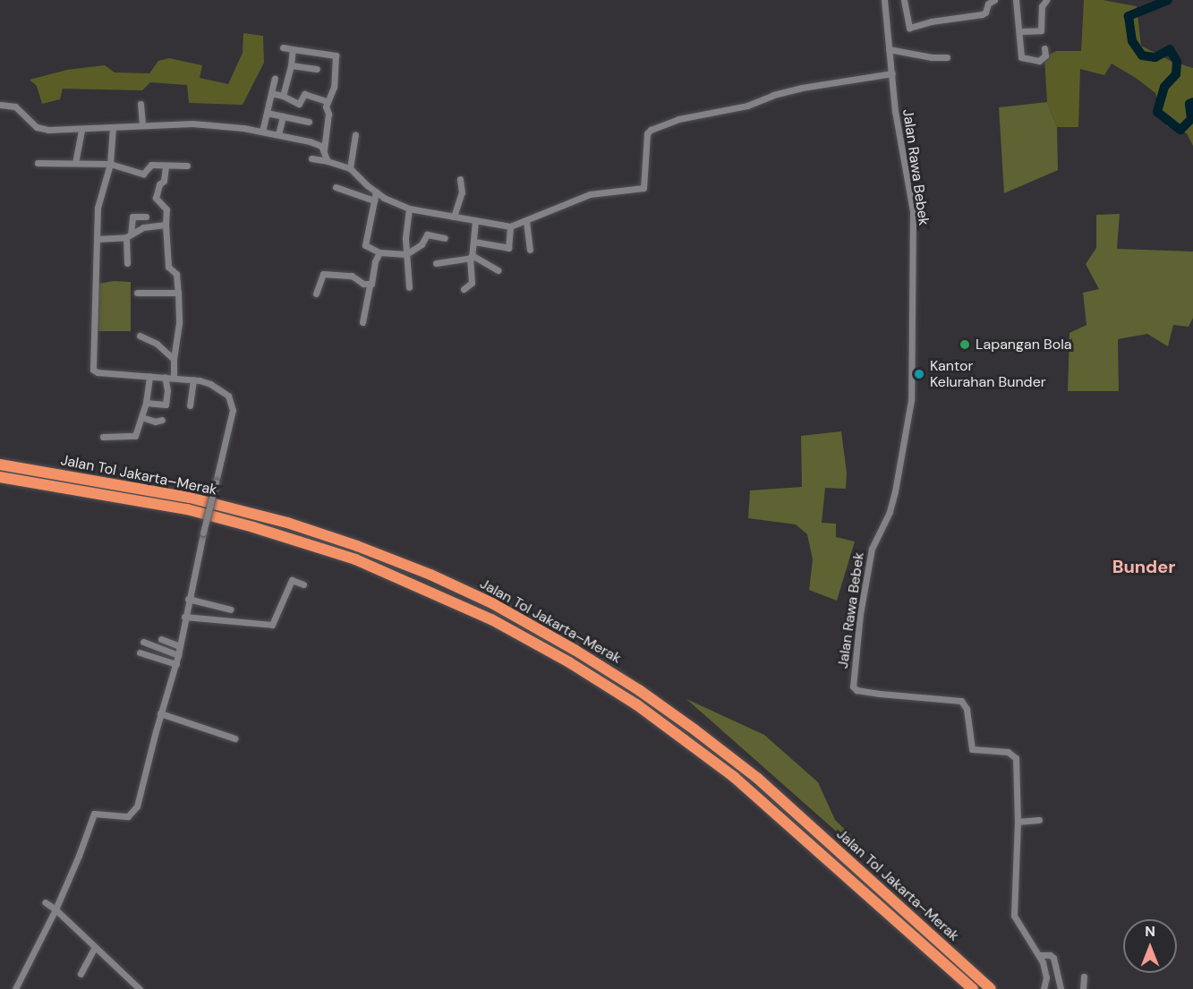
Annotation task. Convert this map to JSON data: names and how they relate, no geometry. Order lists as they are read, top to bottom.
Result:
{
  "streets": {
    "highway": ["Jalan Tol Jakarta–Merak"],
    "street": ["Jalan Rawa Bebek"]
  },
  "districts": ["Bunder"],
  "places": ["Lapangan Bola", "Kantor Kelurahan Bunder"],
  "north": "top"
}
